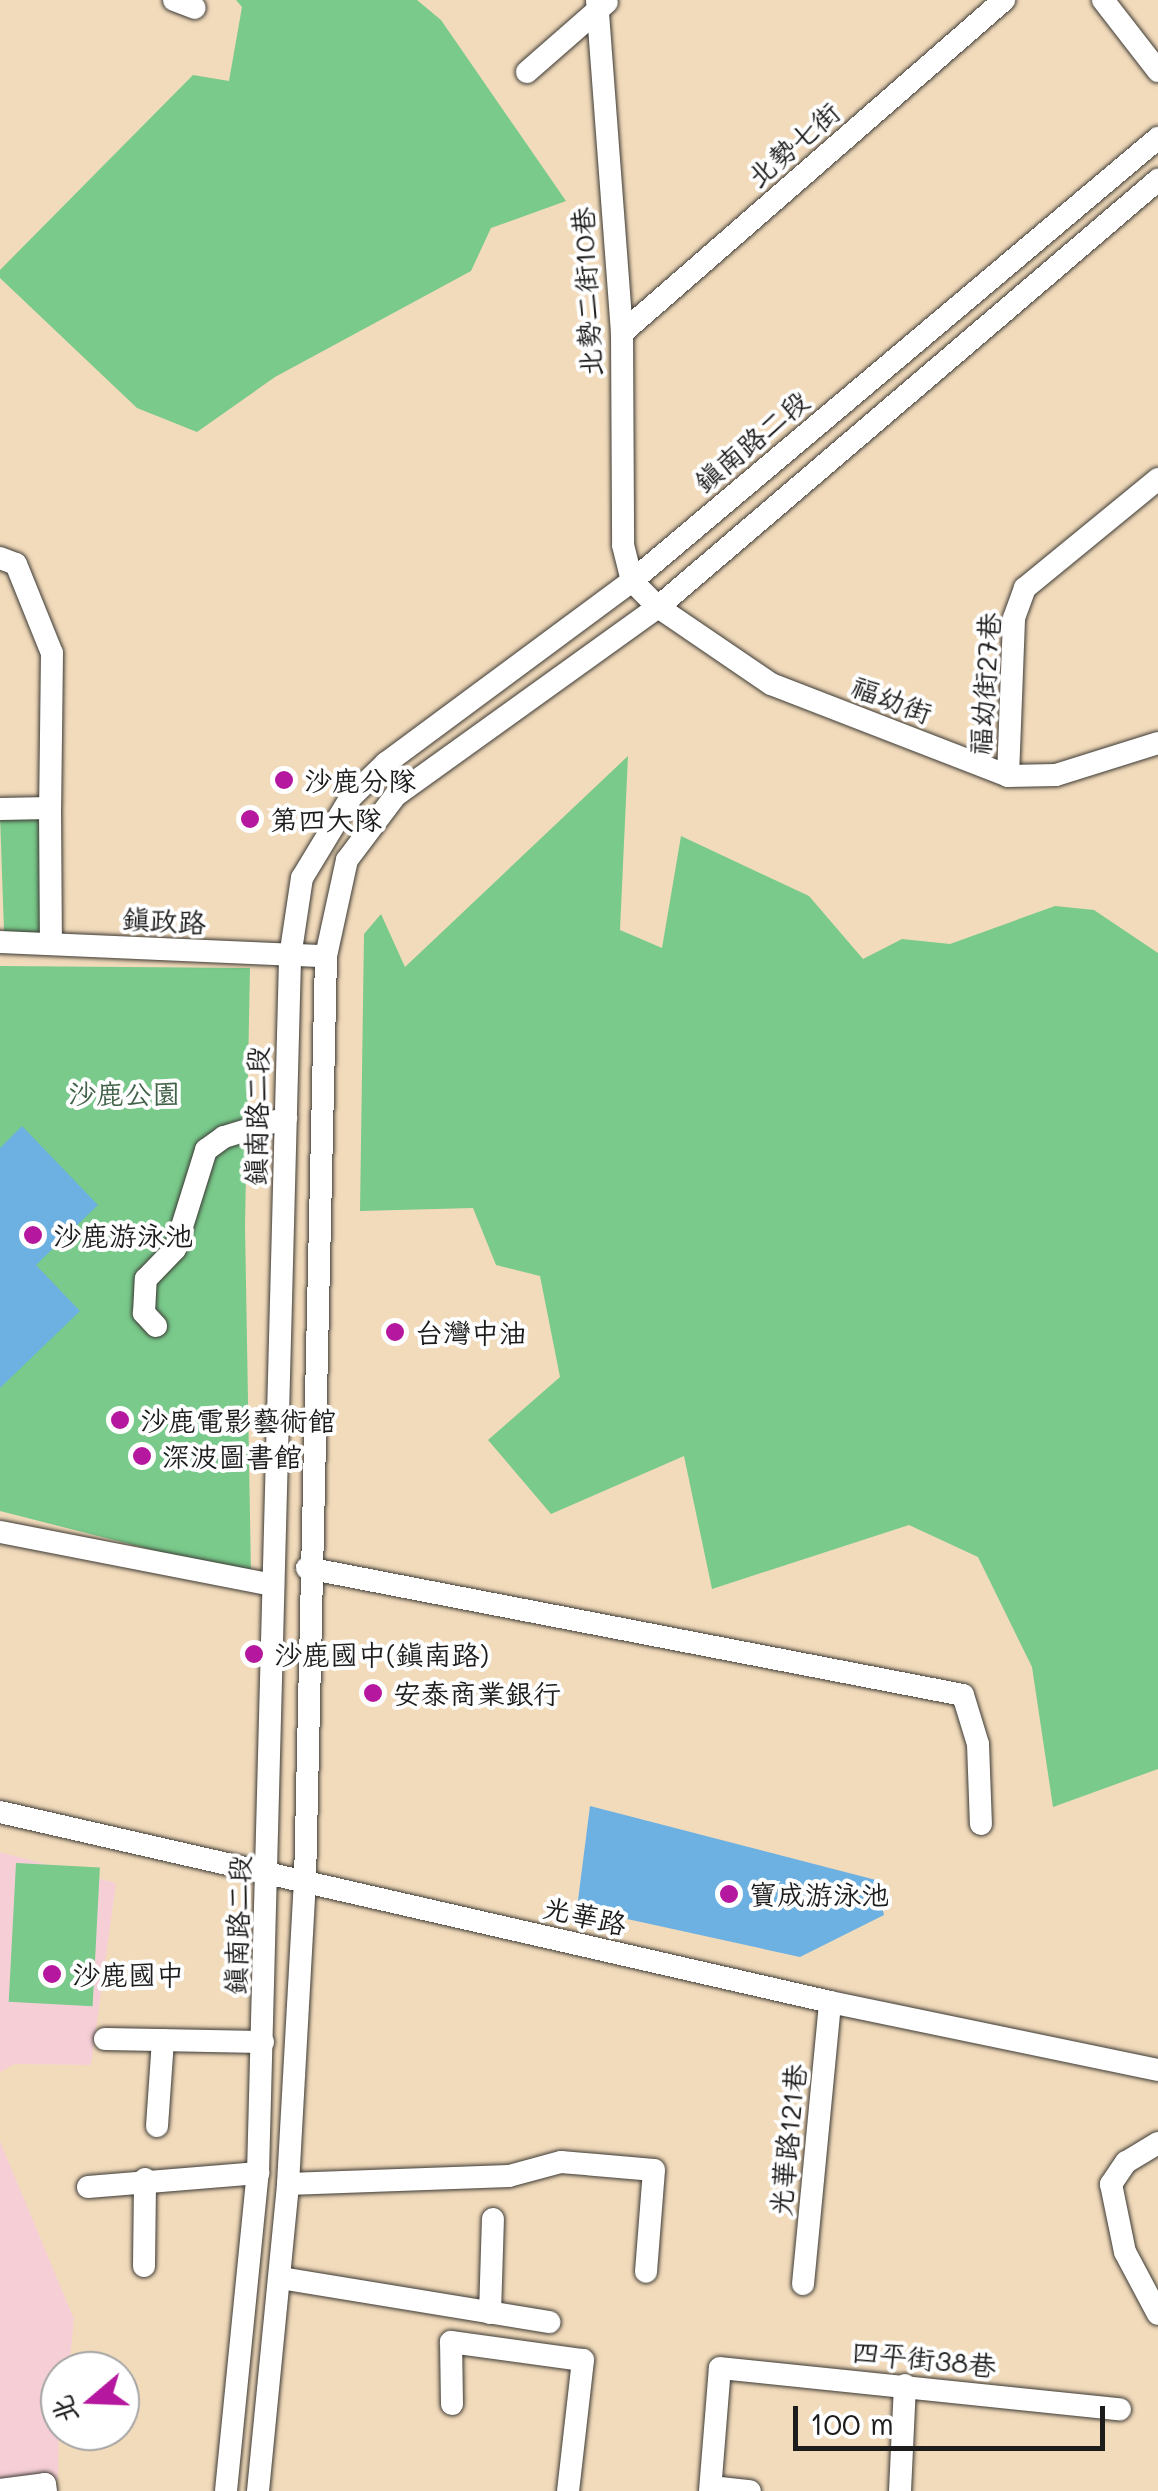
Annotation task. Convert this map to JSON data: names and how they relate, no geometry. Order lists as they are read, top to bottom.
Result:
{
  "streets": {
    "street": [
      "北勢七街",
      "北勢二街10巷",
      "鎮南路二段",
      "福幼街27巷",
      "福幼街",
      "鎮政路",
      "光華路",
      "光華路121巷",
      "四平街38巷"
    ]
  },
  "crossings": [
    ["北勢七街", "北勢二街10巷"],
    ["北勢二街10巷", "鎮南路二段"],
    ["北勢二街10巷", "福幼街"],
    ["鎮南路二段", "福幼街"],
    ["鎮南路二段", "鎮政路"],
    ["鎮南路二段", "光華路"],
    ["福幼街27巷", "福幼街"],
    ["光華路", "光華路121巷"]
  ],
  "parks": ["沙鹿公園"],
  "places": [
    "沙鹿分隊",
    "第四大隊",
    "沙鹿游泳池",
    "台灣中油",
    "沙鹿電影藝術館",
    "深波圖書館",
    "沙鹿國中(鎮南路)",
    "安泰商業銀行",
    "寶成游泳池",
    "沙鹿國中"
  ],
  "scale_bar": "100 m",
  "north": "left"
}
